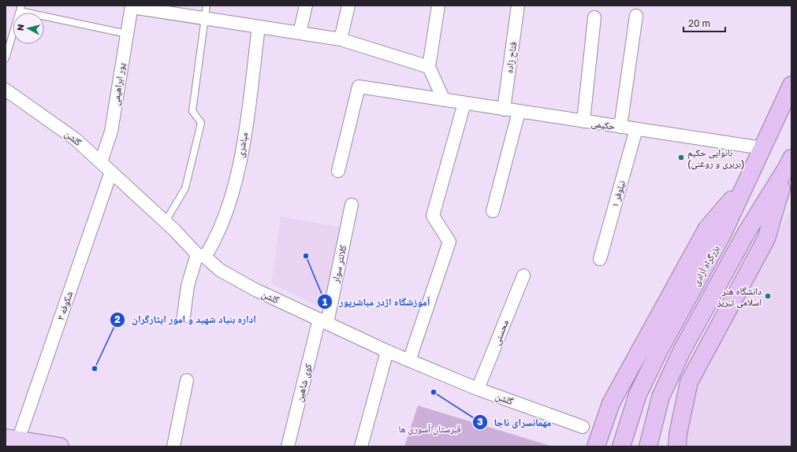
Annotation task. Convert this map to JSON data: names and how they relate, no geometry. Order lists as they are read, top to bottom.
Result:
{
  "streets": {
    "highway": ["بزرگراه آزادی"],
    "street": [
      "فتاح زاده",
      "پور ابراهیمی",
      "حکیمی",
      "گلشن",
      "مباشری",
      "نیلوفر ۱",
      "کلانتر سوار",
      "شکوفه ۳",
      "محسنی",
      "کوی شاهین"
    ]
  },
  "crossings": [
    ["فتاح زاده", "حکیمی"],
    ["پور ابراهیمی", "گلشن"],
    ["حکیمی", "نیلوفر ۱"],
    ["حکیمی", "بزرگراه آزادی"],
    ["گلشن", "مباشری"],
    ["گلشن", "کلانتر سوار"],
    ["گلشن", "شکوفه ۳"],
    ["گلشن", "محسنی"],
    ["گلشن", "کوی شاهین"],
    ["کلانتر سوار", "کوی شاهین"]
  ],
  "parks": ["قبرستان آسوری ها"],
  "places": [
    "نانوایی حکیم (بربری و روغنی)",
    "آموزشگاه اژدر مباشرپور",
    "دانشگاه هنر اسلامی تبریز",
    "اداره بنیاد شهید و امور ایثارگران",
    "مهمانسرای ناجا"
  ],
  "scale_bar": "20 m",
  "north": "left"
}
